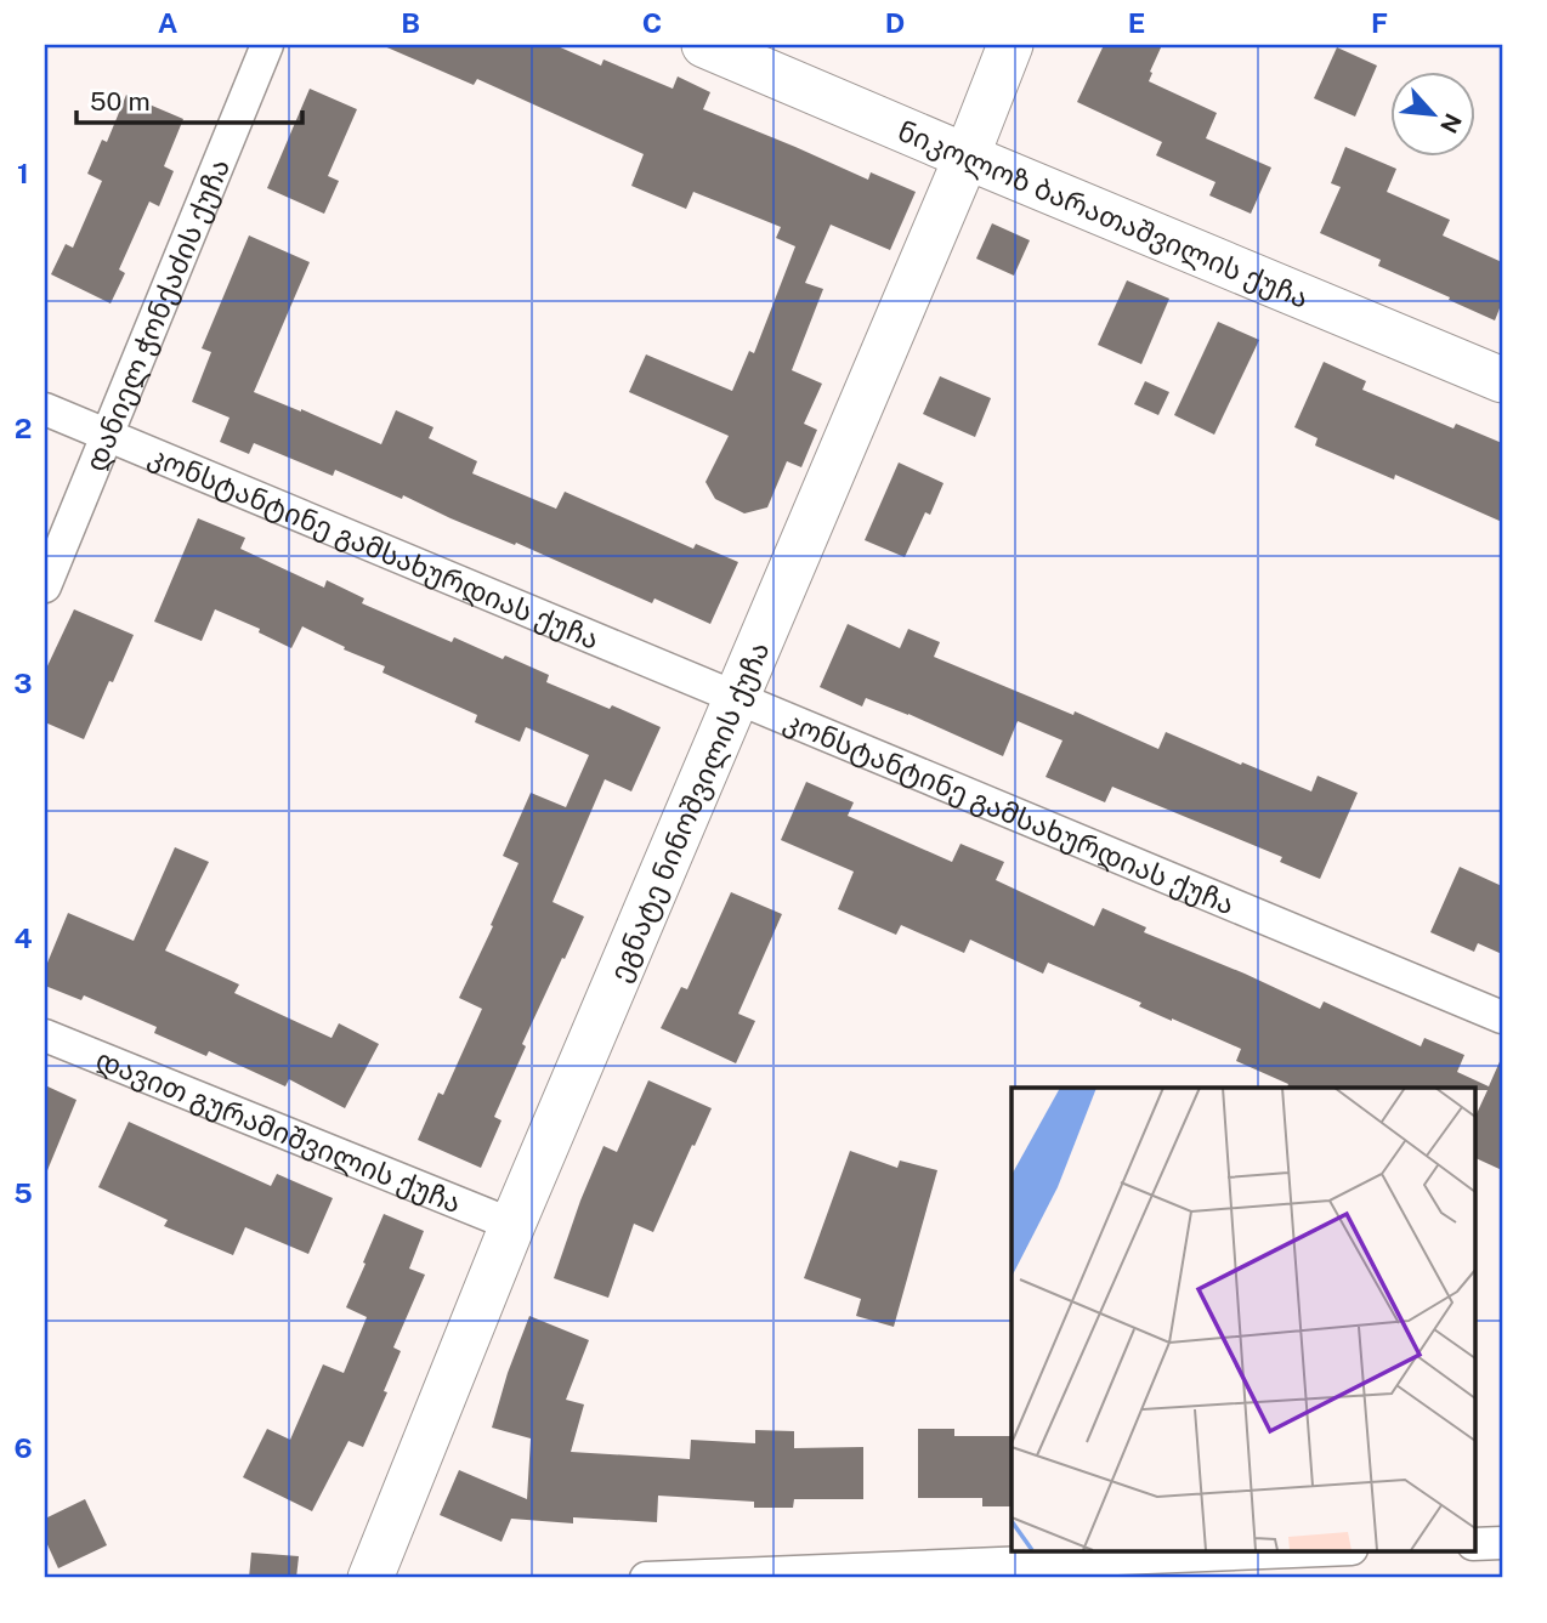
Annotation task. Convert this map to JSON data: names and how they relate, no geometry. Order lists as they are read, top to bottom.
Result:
{
  "streets": {
    "street": [
      "ნიკოლოზ ბარათაშვილის ქუჩა",
      "დანიელ ჭონქაძის ქუჩა",
      "კონსტანტინე გამსახურდიას ქუჩა",
      "ეგნატე ნინოშვილის ქუჩა",
      "დავით გურამიშვილის ქუჩა"
    ]
  },
  "crossings": [
    ["ნიკოლოზ ბარათაშვილის ქუჩა", "ეგნატე ნინოშვილის ქუჩა"],
    ["დანიელ ჭონქაძის ქუჩა", "კონსტანტინე გამსახურდიას ქუჩა"],
    ["კონსტანტინე გამსახურდიას ქუჩა", "ეგნატე ნინოშვილის ქუჩა"],
    ["ეგნატე ნინოშვილის ქუჩა", "დავით გურამიშვილის ქუჩა"]
  ],
  "scale_bar": "50 m",
  "north": "bottom right",
  "grid": {
    "columns": [
      "A",
      "B",
      "C",
      "D",
      "E",
      "F"
    ],
    "rows": [
      "1",
      "2",
      "3",
      "4",
      "5",
      "6"
    ]
  }
}
